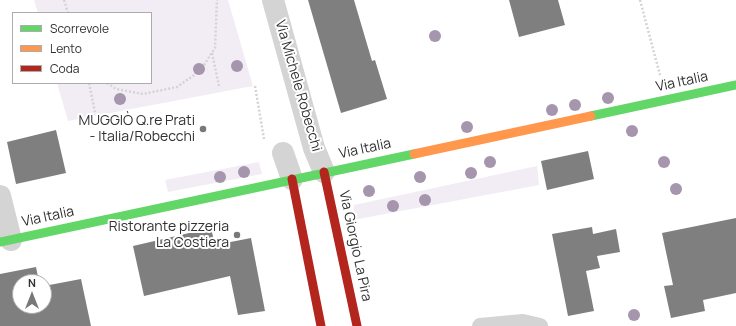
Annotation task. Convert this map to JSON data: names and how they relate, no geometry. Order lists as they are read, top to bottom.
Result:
{
  "streets": {
    "street": ["Via Italia", "Via Michele Robecchi", "Via Giorgio La Pira"]
  },
  "crossings": [
    ["Via Italia", "Via Michele Robecchi"],
    ["Via Italia", "Via Giorgio La Pira"],
    ["Via Michele Robecchi", "Via Giorgio La Pira"]
  ],
  "places": ["MUGGIÒ Q.re Prati - Italia/Robecchi", "Ristorante pizzeria La Costiera"],
  "legend": ["Scorrevole", "Lento", "Coda"],
  "north": "top"
}
